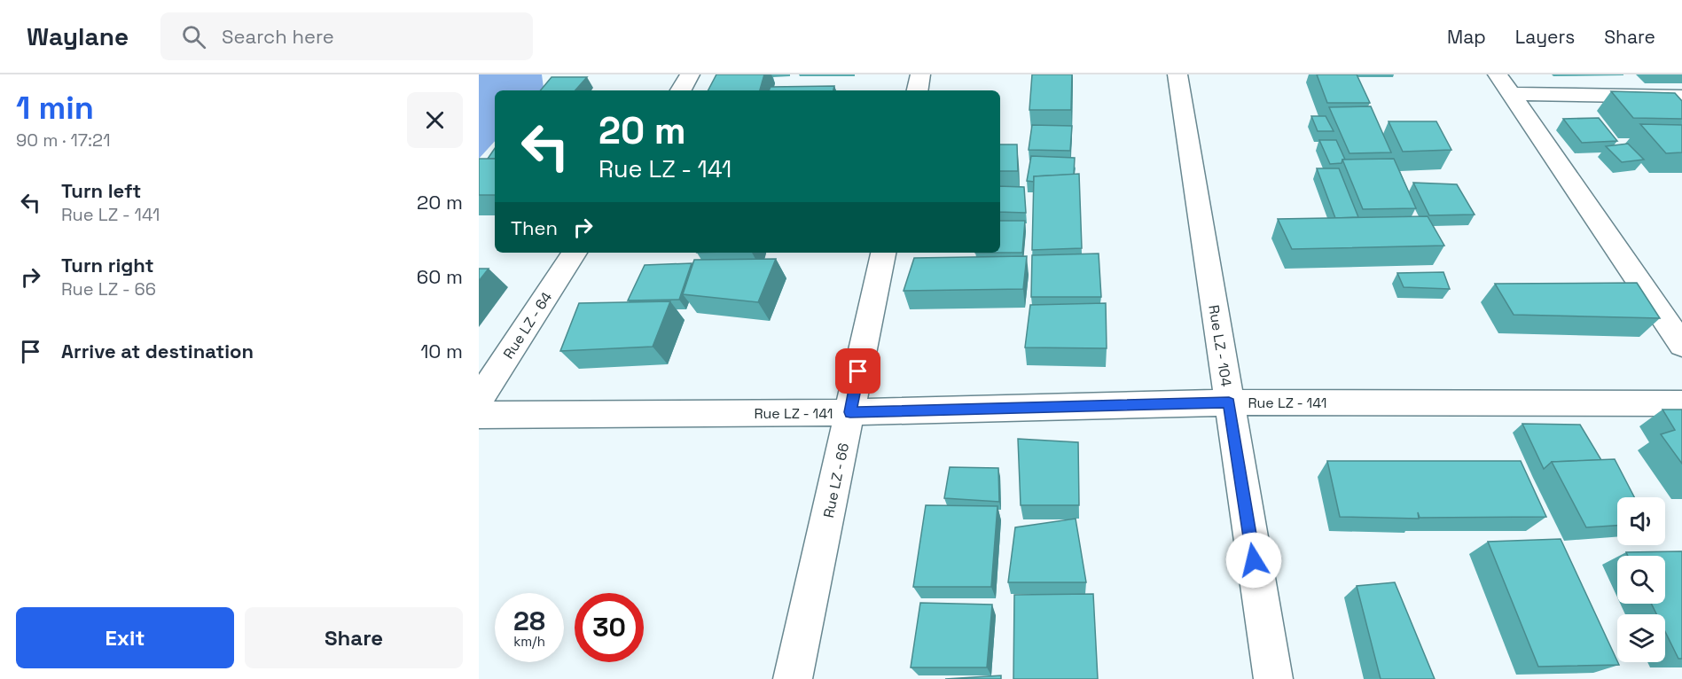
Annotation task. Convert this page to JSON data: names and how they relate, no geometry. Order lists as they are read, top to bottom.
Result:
{
  "streets": {
    "street": [
      "Rue LZ - 64",
      "Rue LZ - 104",
      "Rue LZ - 141",
      "Rue LZ - 66"
    ]
  },
  "crossings": [
    ["Rue LZ - 104", "Rue LZ - 141"],
    ["Rue LZ - 141", "Rue LZ - 66"]
  ],
  "page": {
    "header": "Waylane",
    "search": "Search here",
    "nav": ["Map", "Layers", "Share"],
    "heading": ["1 min", "90 m · 17:21"],
    "turn": ["20 m", "Rue LZ - 141"],
    "list": [
      {
        "name": "Turn left",
        "note": "Rue LZ - 141",
        "value": "20 m"
      },
      {
        "name": "Turn right",
        "note": "Rue LZ - 66",
        "value": "60 m"
      },
      {
        "name": "Arrive at destination",
        "value": "10 m"
      }
    ],
    "then": "Then",
    "speed": "28 km/h",
    "limit": "30",
    "buttons": ["Exit", "Share"]
  }
}
